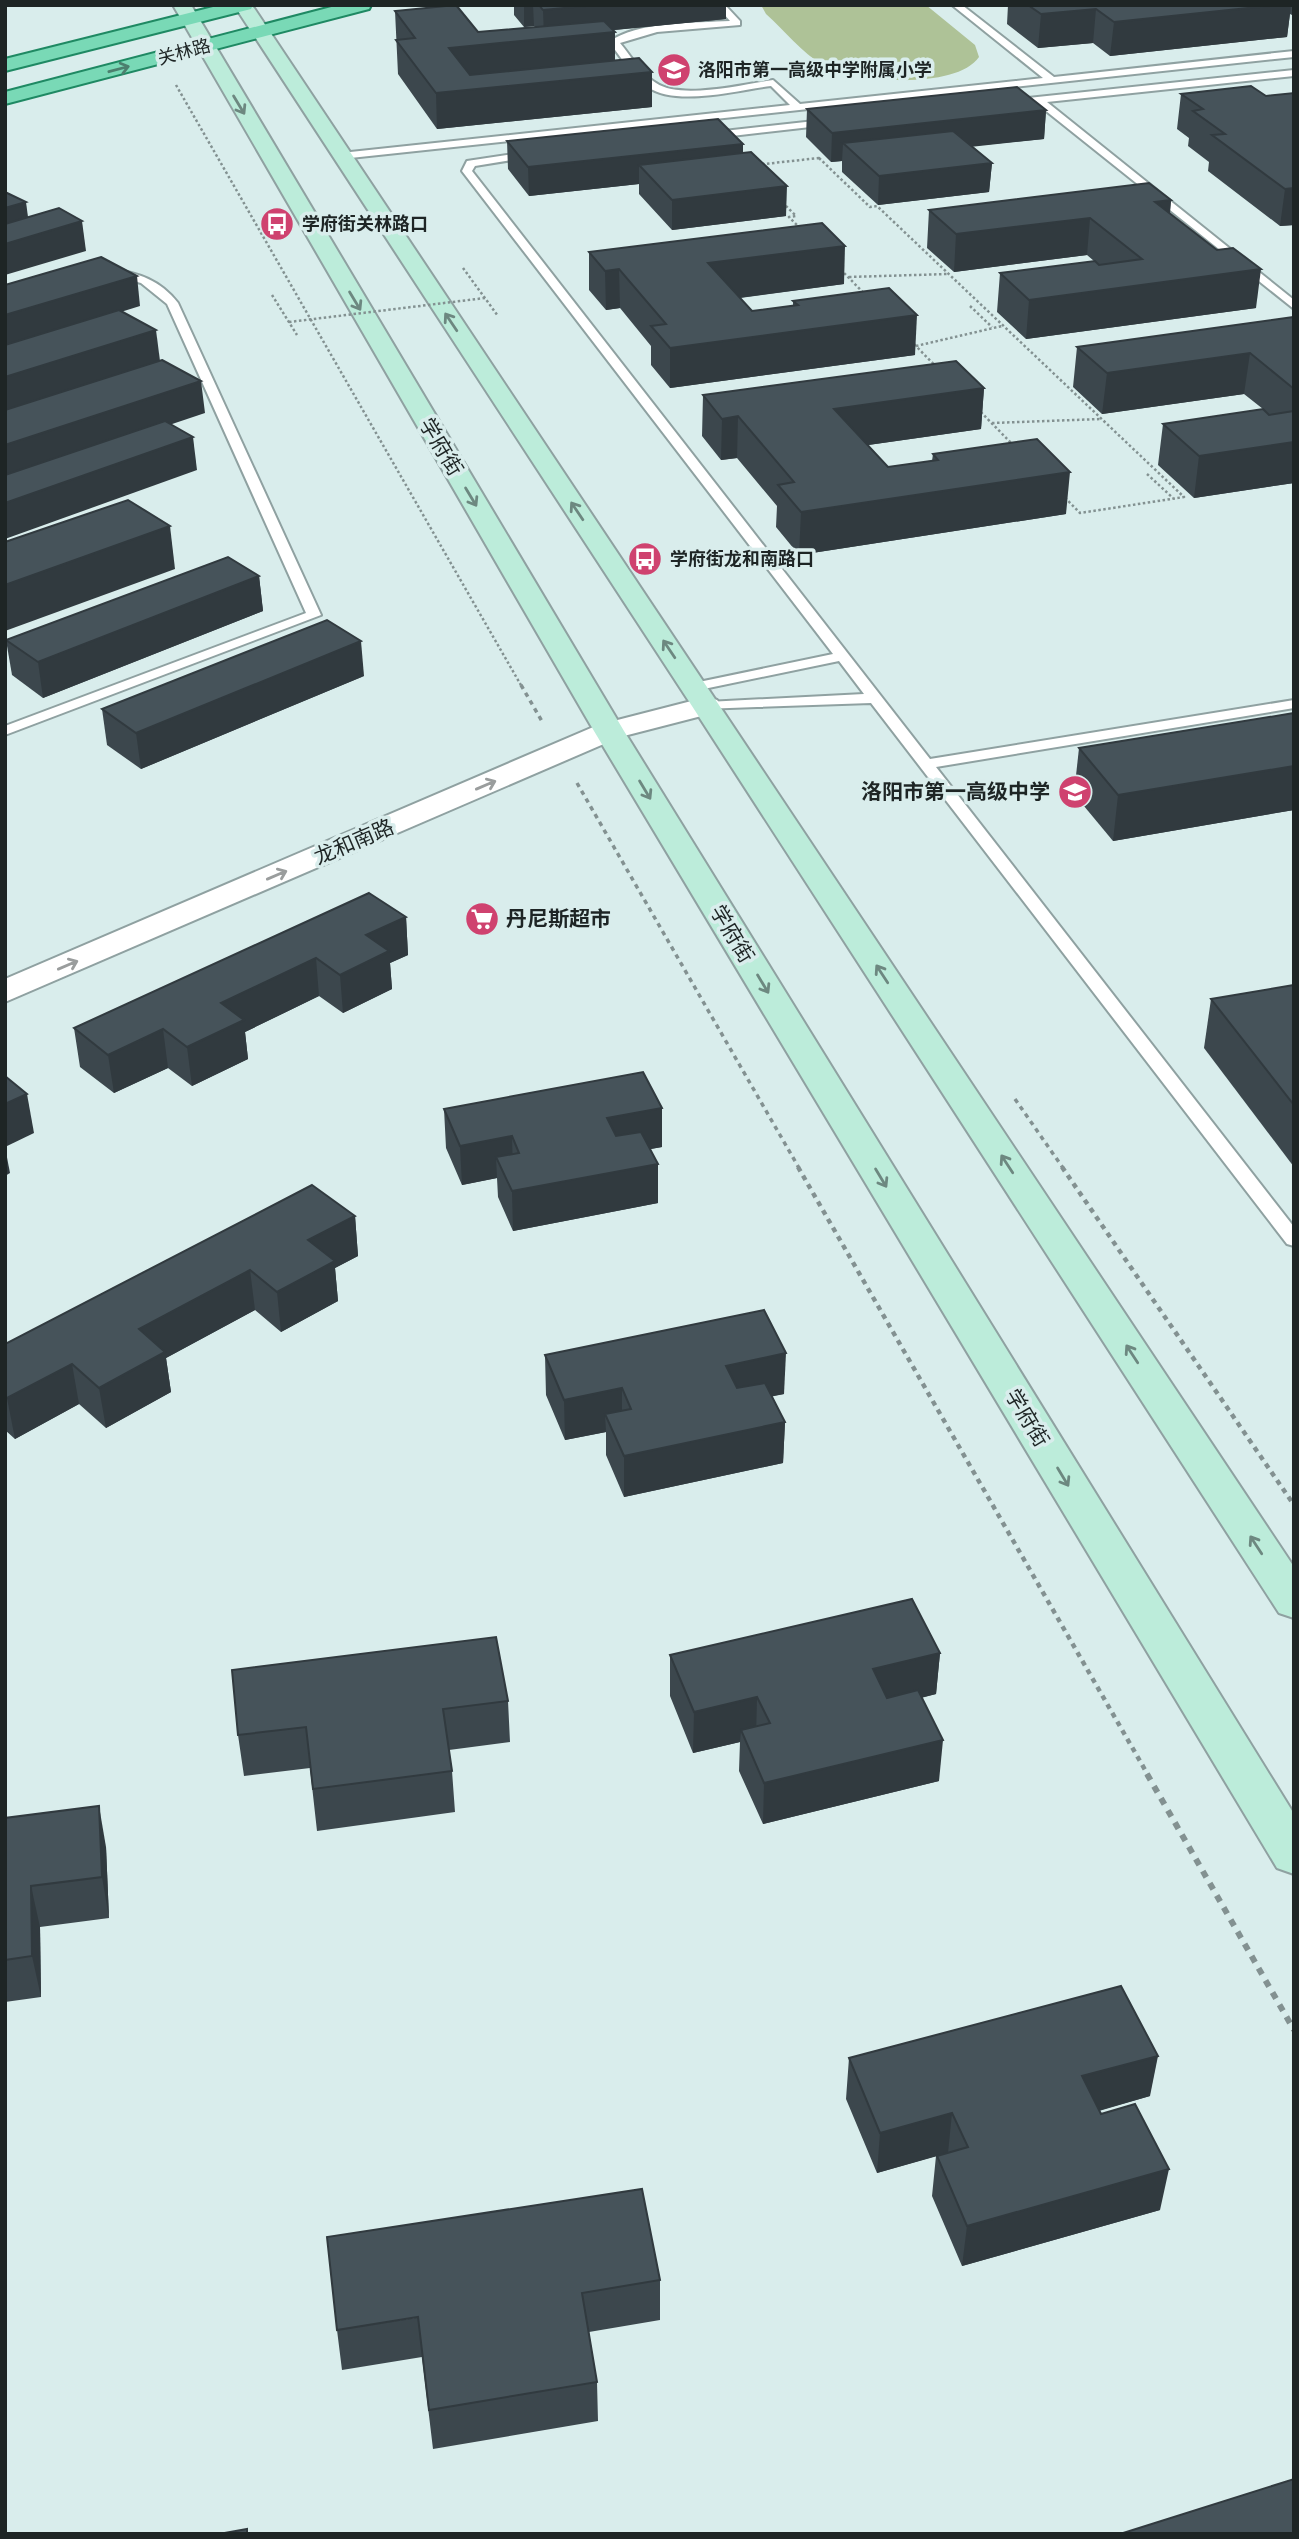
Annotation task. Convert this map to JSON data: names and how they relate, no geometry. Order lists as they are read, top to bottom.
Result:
{
  "streets": {
    "main road": ["关林路", "学府街"],
    "street": ["龙和南路"]
  },
  "crossings": [
    ["关林路", "学府街"],
    ["学府街", "龙和南路"]
  ],
  "places": {
    "school or university": ["洛阳市第一高级中学附属小学", "洛阳市第一高级中学"],
    "bus stop": ["学府街关林路口", "学府街龙和南路口"],
    "supermarket": ["丹尼斯超市"]
  }
}
